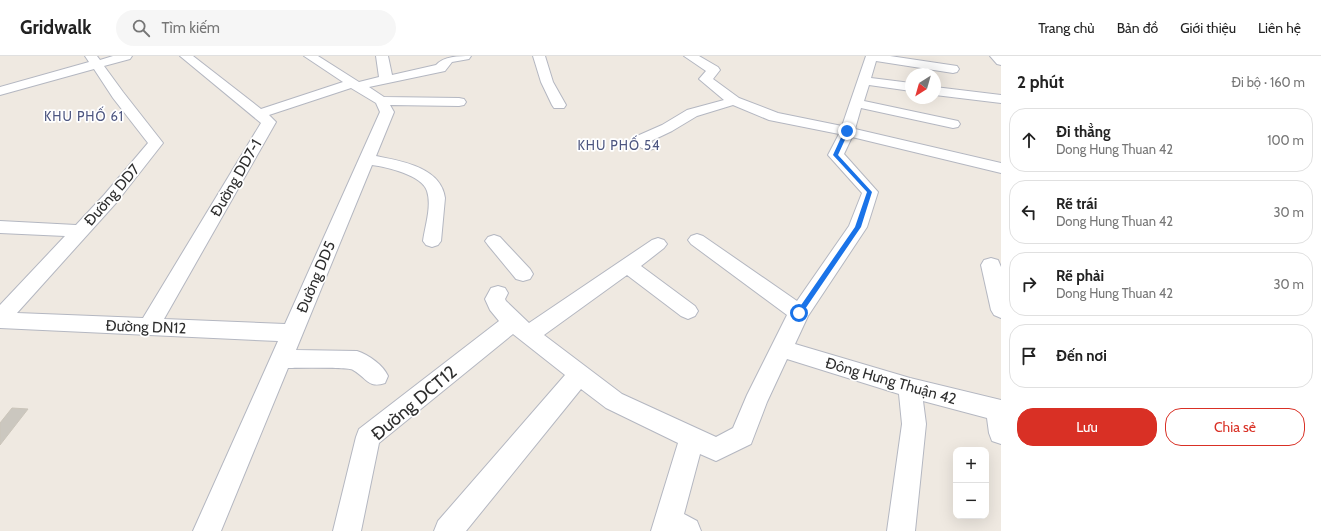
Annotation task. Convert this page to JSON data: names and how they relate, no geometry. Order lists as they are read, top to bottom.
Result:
{
  "streets": {
    "street": [
      "Đường DD7-1",
      "Đường DD7",
      "Đường DD5",
      "Đường DN12",
      "Đông Hưng Thuận 42",
      "Đường DCT12"
    ]
  },
  "crossings": [
    ["Đường DD7-1", "Đường DN12"],
    ["Đường DD7", "Đường DN12"],
    ["Đường DD5", "Đường DN12"]
  ],
  "districts": ["KHU PHỐ 61", "KHU PHỐ 54"],
  "north": "bottom left",
  "page": {
    "header": "Gridwalk",
    "search": "Tìm kiếm",
    "nav": [
      "Trang chủ",
      "Bản đồ",
      "Giới thiệu",
      "Liên hệ"
    ],
    "heading": ["2 phút", "Đi bộ · 160 m"],
    "list": [
      ["Đi thẳng", "Dong Hung Thuan 42", "100 m"],
      ["Rẽ trái", "Dong Hung Thuan 42", "30 m"],
      ["Rẽ phải", "Dong Hung Thuan 42", "30 m"],
      "Đến nơi"
    ],
    "buttons": ["Lưu", "Chia sẻ"],
    "map_buttons": ["+", "−"]
  }
}
